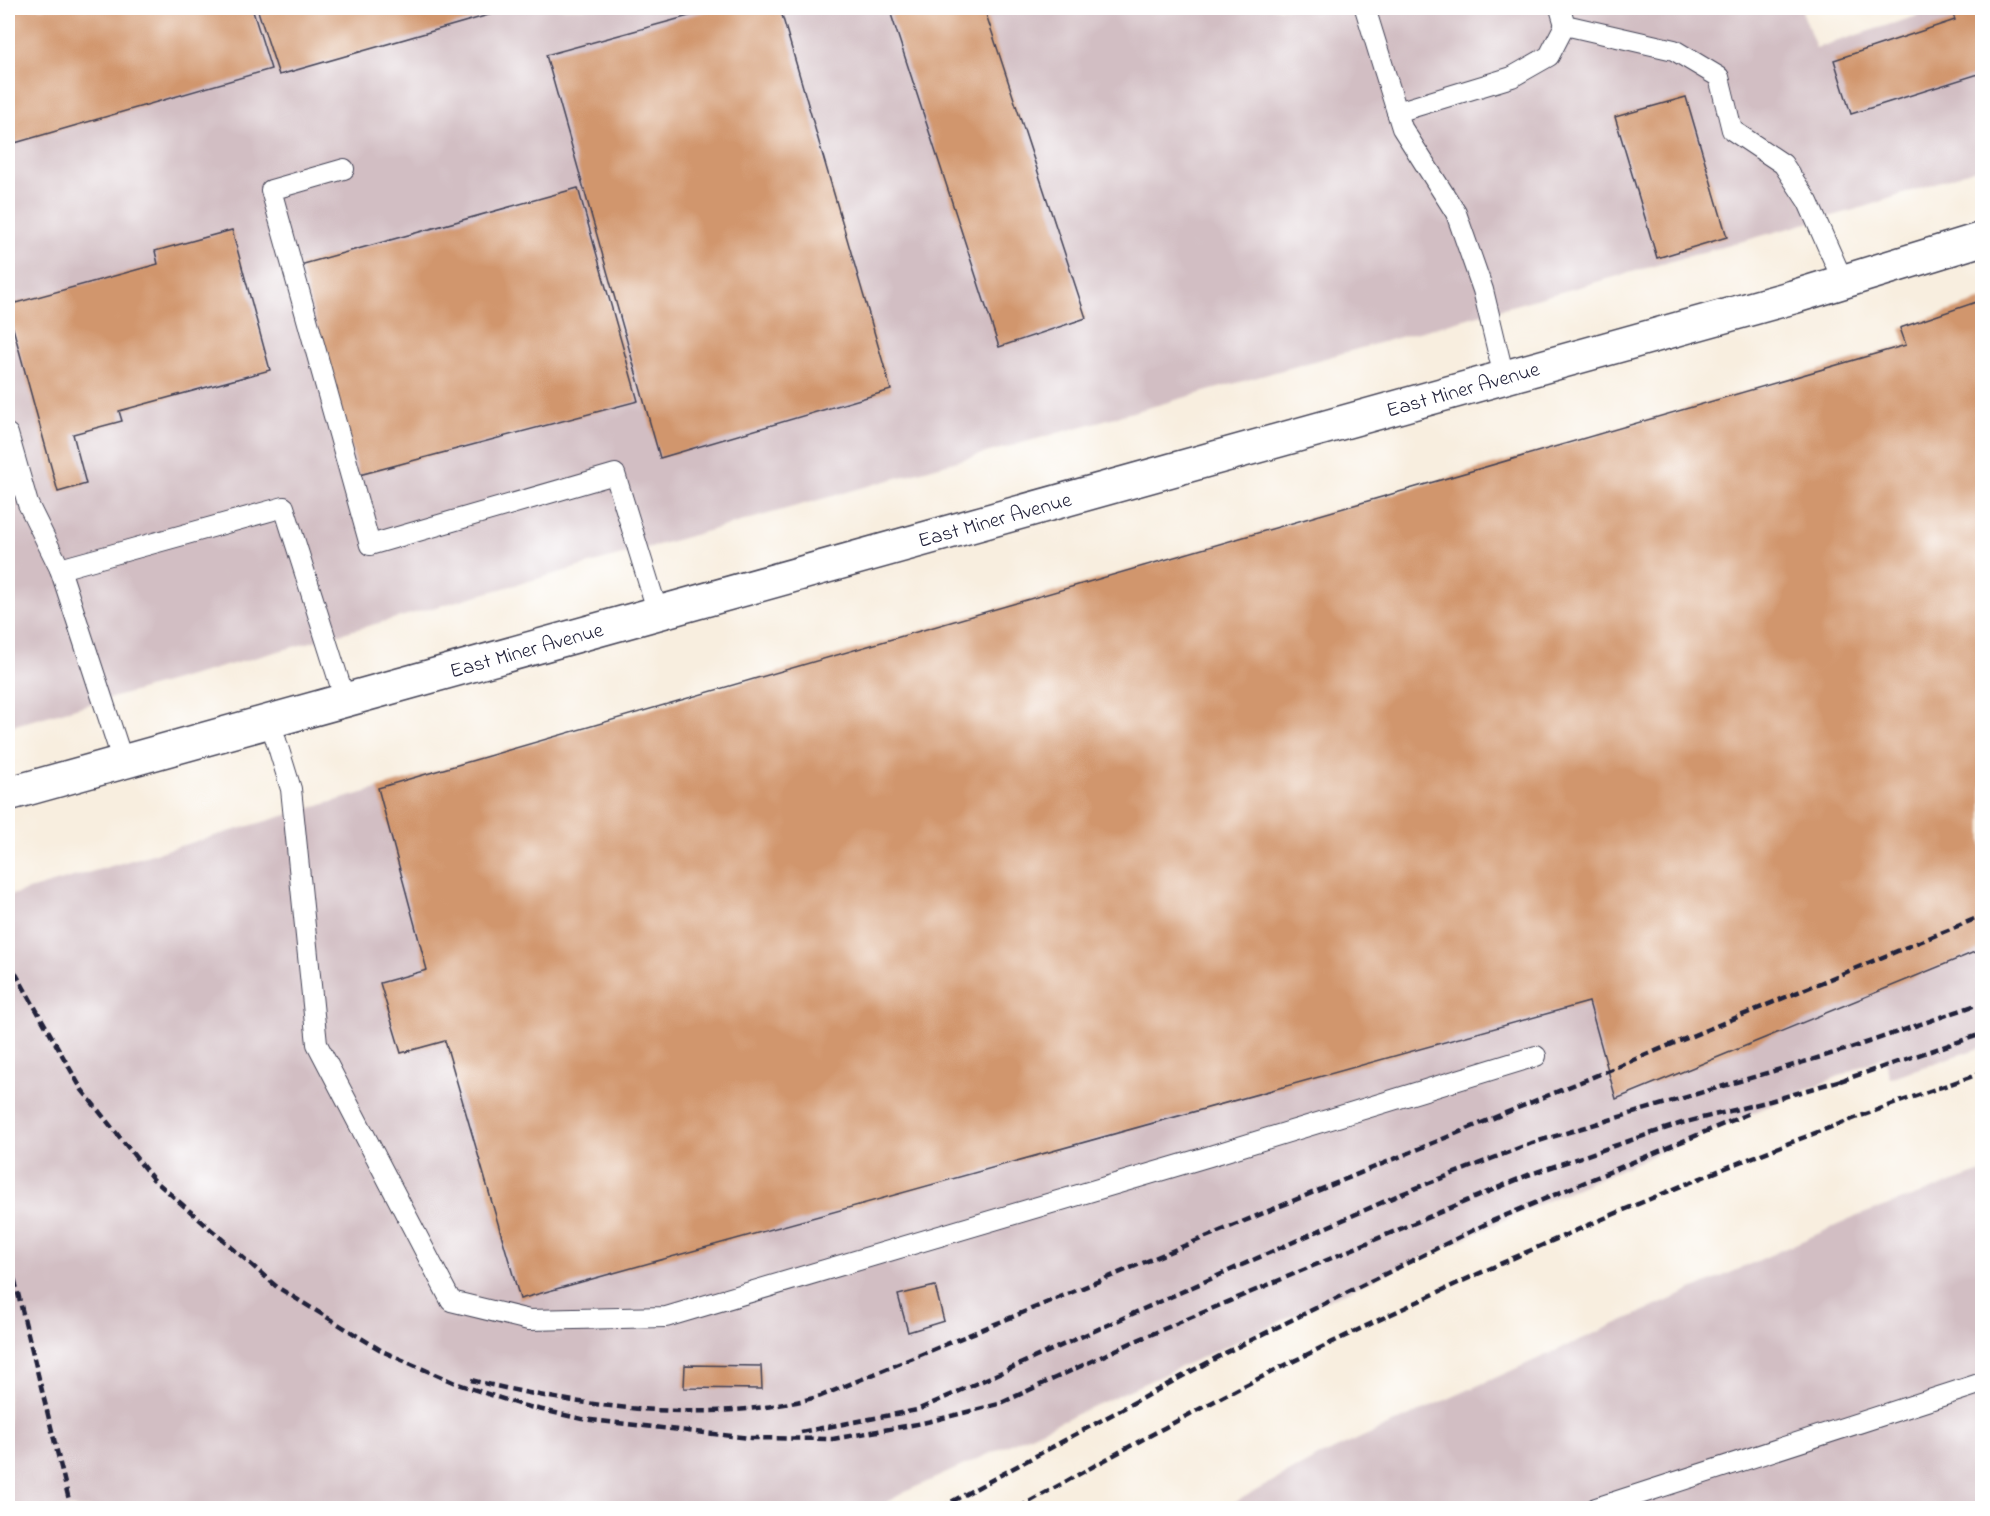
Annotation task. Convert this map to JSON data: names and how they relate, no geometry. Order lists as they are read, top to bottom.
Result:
{
  "streets": {
    "street": ["East Miner Avenue"]
  }
}
